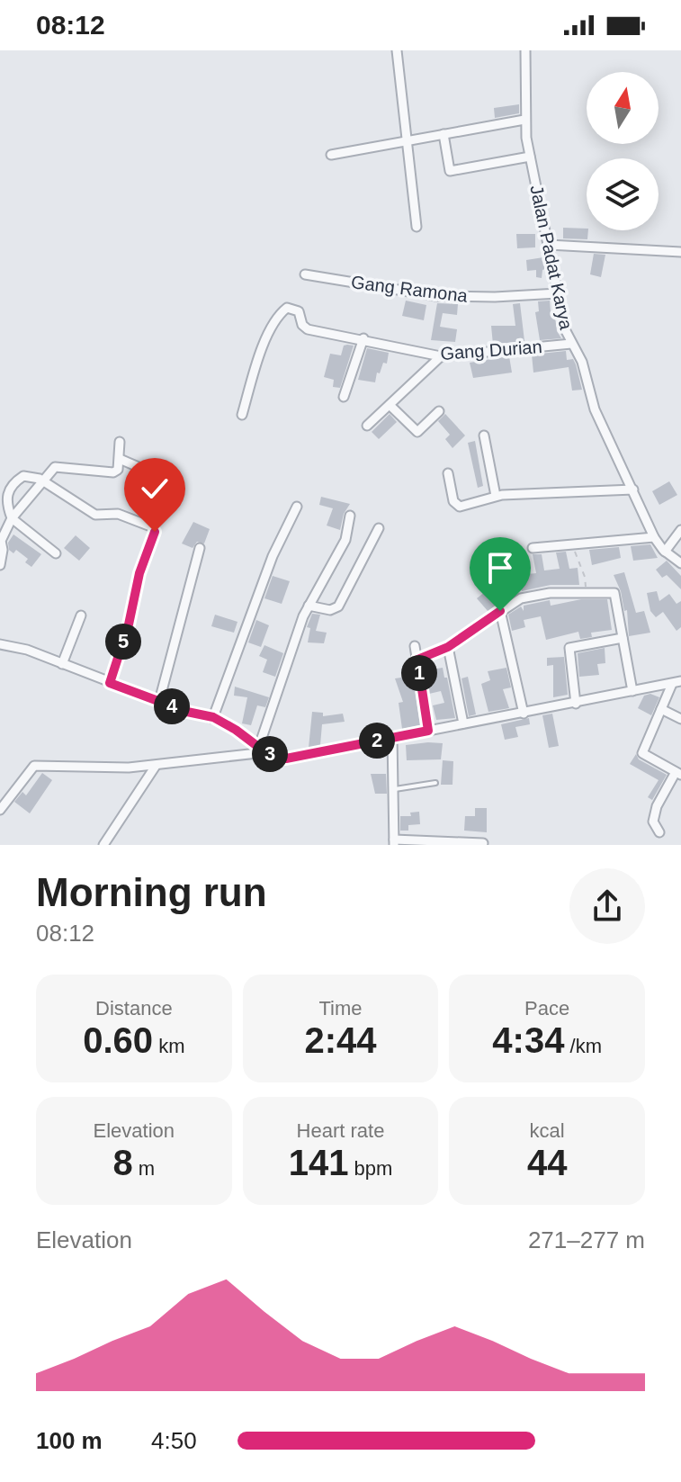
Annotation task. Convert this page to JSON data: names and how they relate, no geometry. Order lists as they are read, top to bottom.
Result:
{
  "streets": {
    "street": ["Jalan Padat Karya", "Gang Ramona", "Gang Durian"]
  },
  "crossings": [
    ["Jalan Padat Karya", "Gang Ramona"],
    ["Jalan Padat Karya", "Gang Durian"]
  ],
  "north": "top",
  "page": {
    "status": "08:12",
    "pins": [
      "5",
      "1",
      "4",
      "2",
      "3"
    ],
    "heading": ["Morning run", "08:12"],
    "stats": [
      ["Distance", "0.60 km"],
      ["Time", "2:44"],
      ["Pace", "4:34 /km"],
      ["Elevation", "8 m"],
      ["Heart rate", "141 bpm"],
      ["kcal", "44"]
    ],
    "chart": ["Elevation", "271–277 m"],
    "list": [
      {
        "name": "100 m",
        "note": "4:50"
      }
    ]
  }
}
